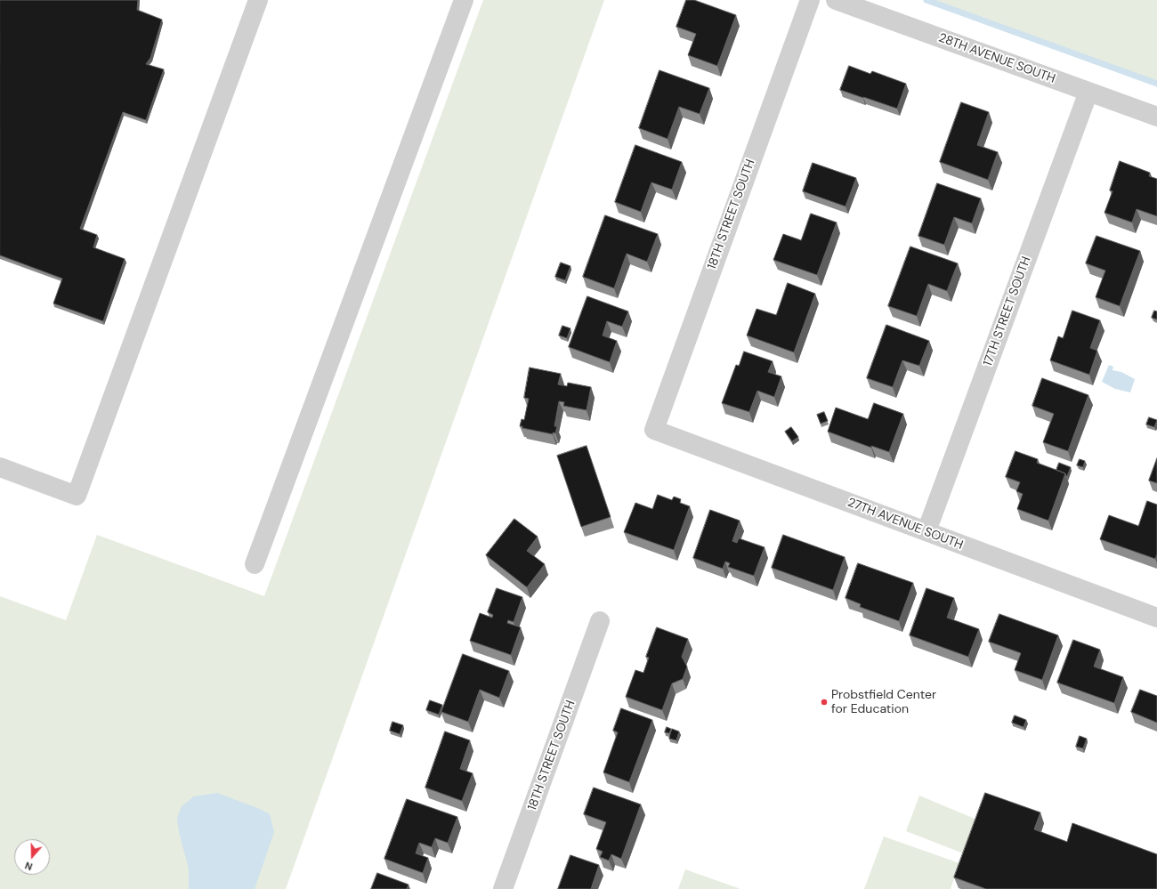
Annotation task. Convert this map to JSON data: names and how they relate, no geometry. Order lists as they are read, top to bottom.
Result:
{
  "streets": {
    "street": [
      "28TH AVENUE SOUTH",
      "18TH STREET SOUTH",
      "17TH STREET SOUTH",
      "27TH AVENUE SOUTH"
    ]
  },
  "crossings": [
    ["28TH AVENUE SOUTH", "17TH STREET SOUTH"],
    ["18TH STREET SOUTH", "27TH AVENUE SOUTH"],
    ["17TH STREET SOUTH", "27TH AVENUE SOUTH"]
  ],
  "places": ["Probstfield Center for Education"],
  "north": "bottom"
}
